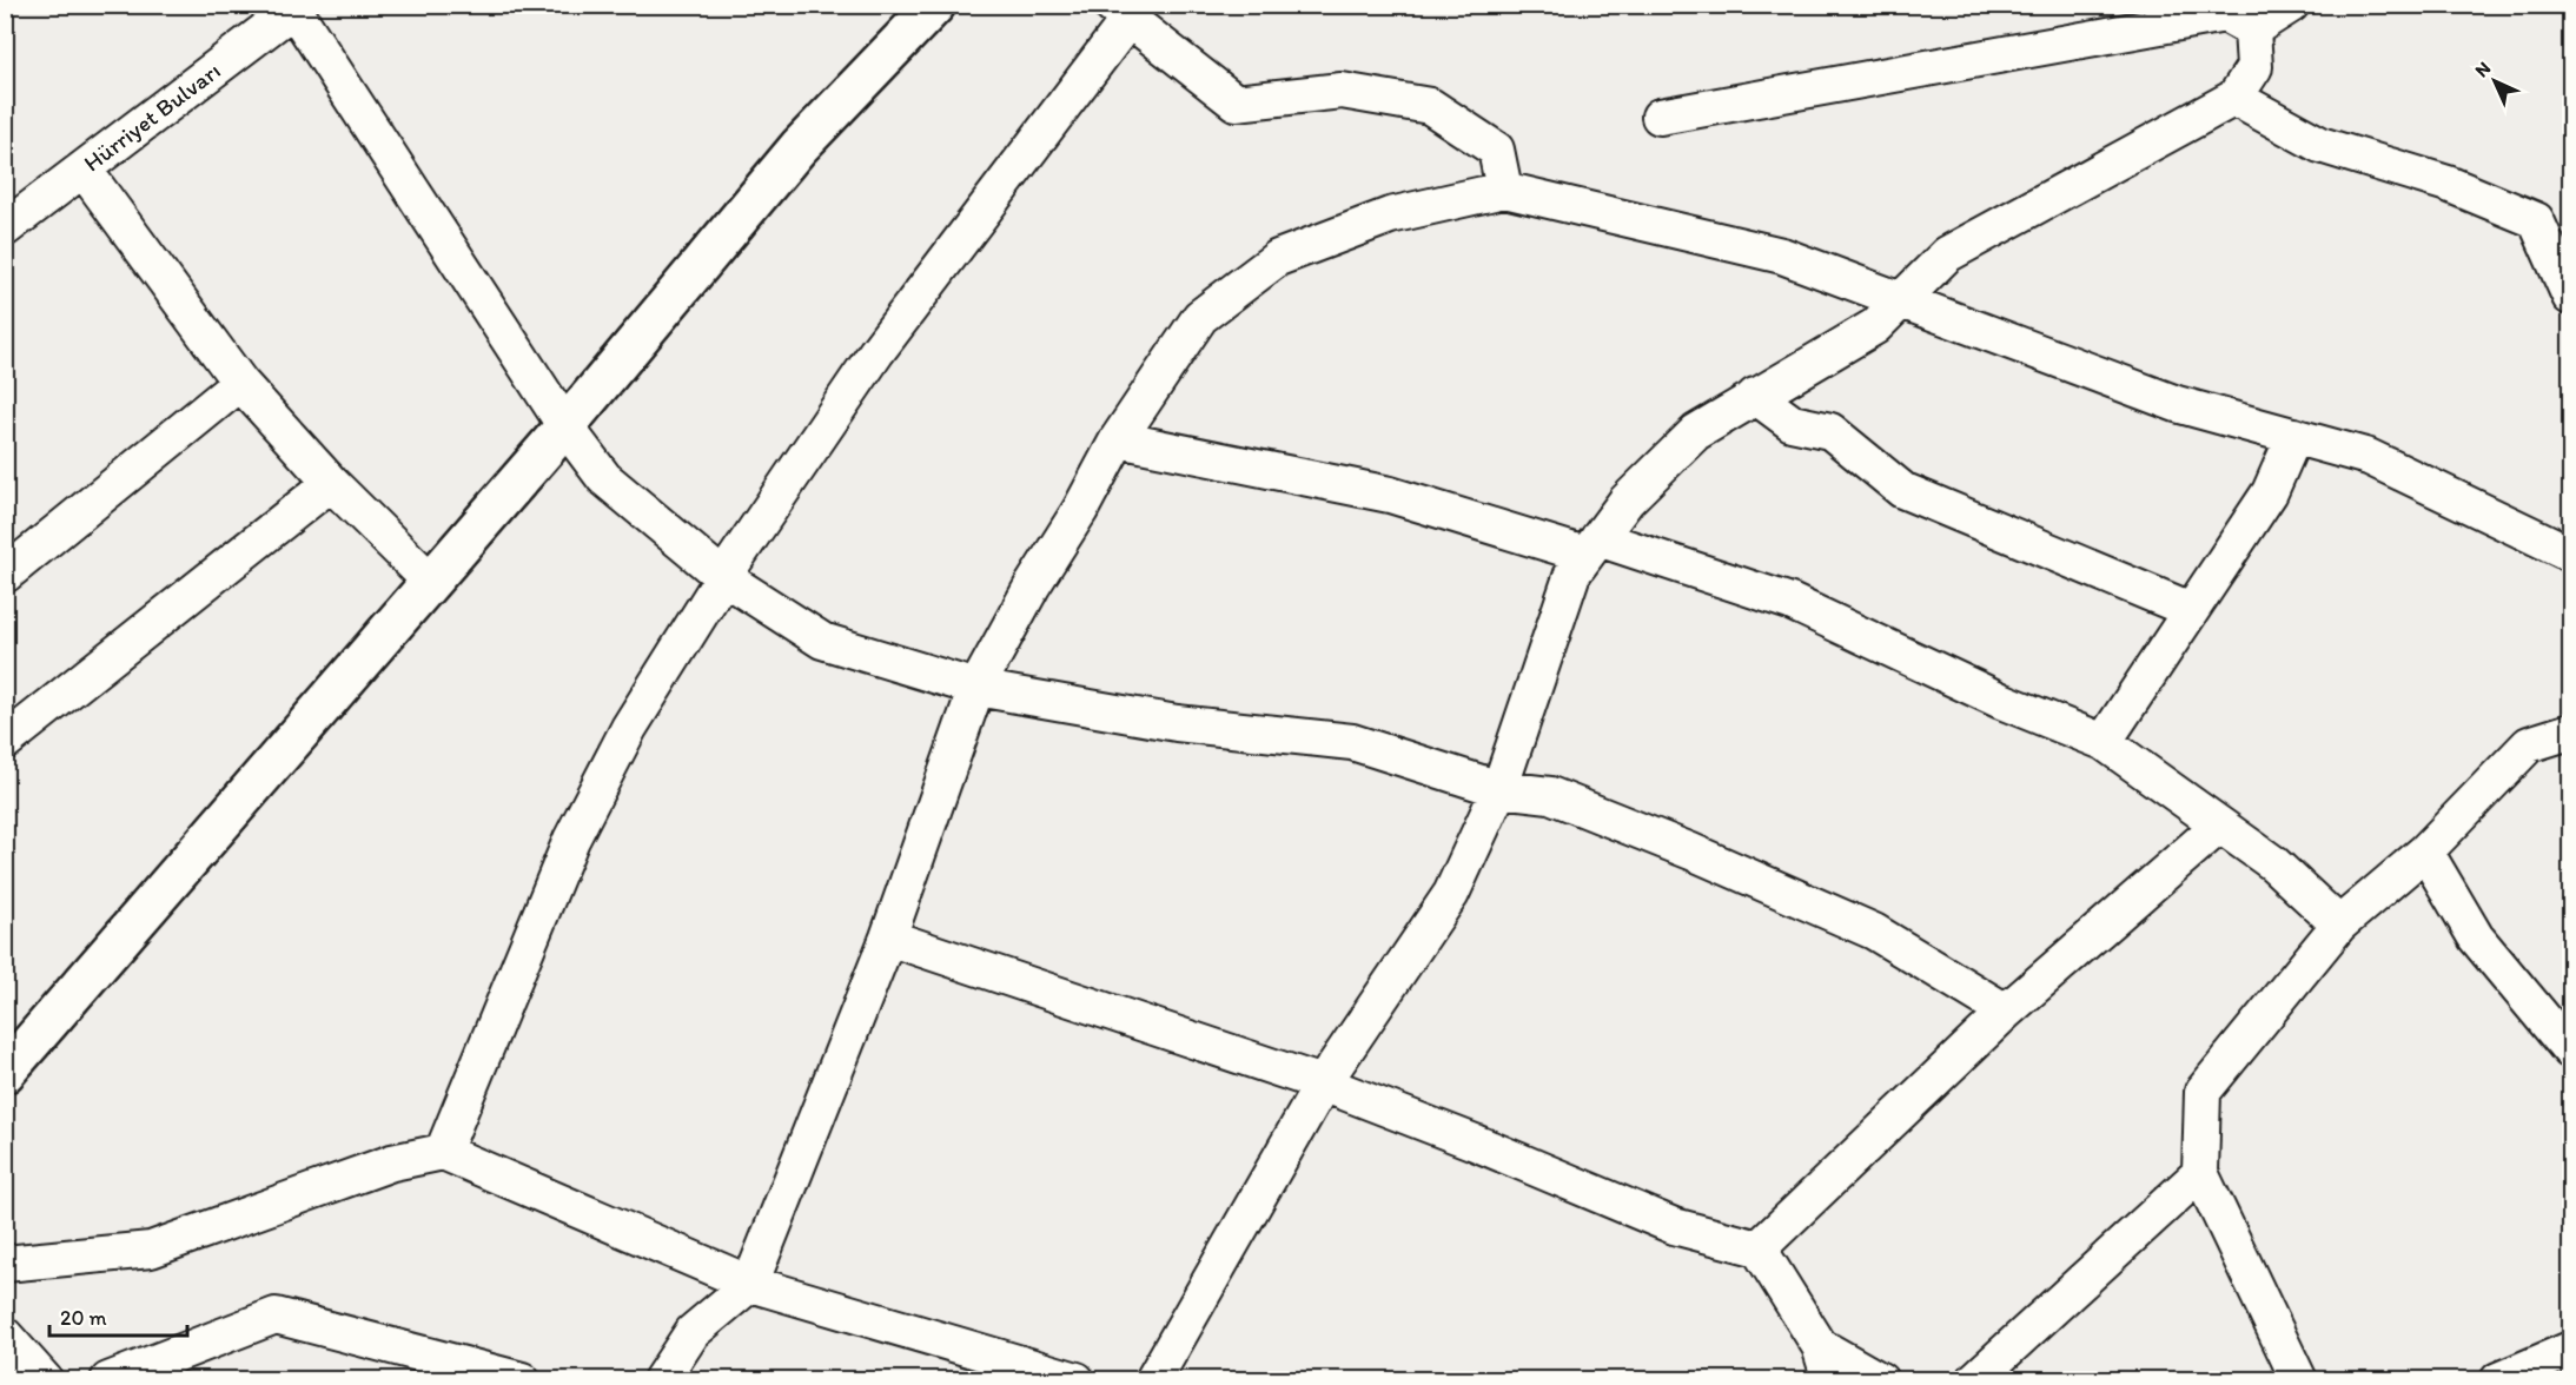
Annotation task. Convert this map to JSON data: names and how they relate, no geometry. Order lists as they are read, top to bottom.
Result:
{
  "streets": {
    "street": ["Hürriyet Bulvarı"]
  },
  "scale_bar": "20 m",
  "north": "top left"
}
